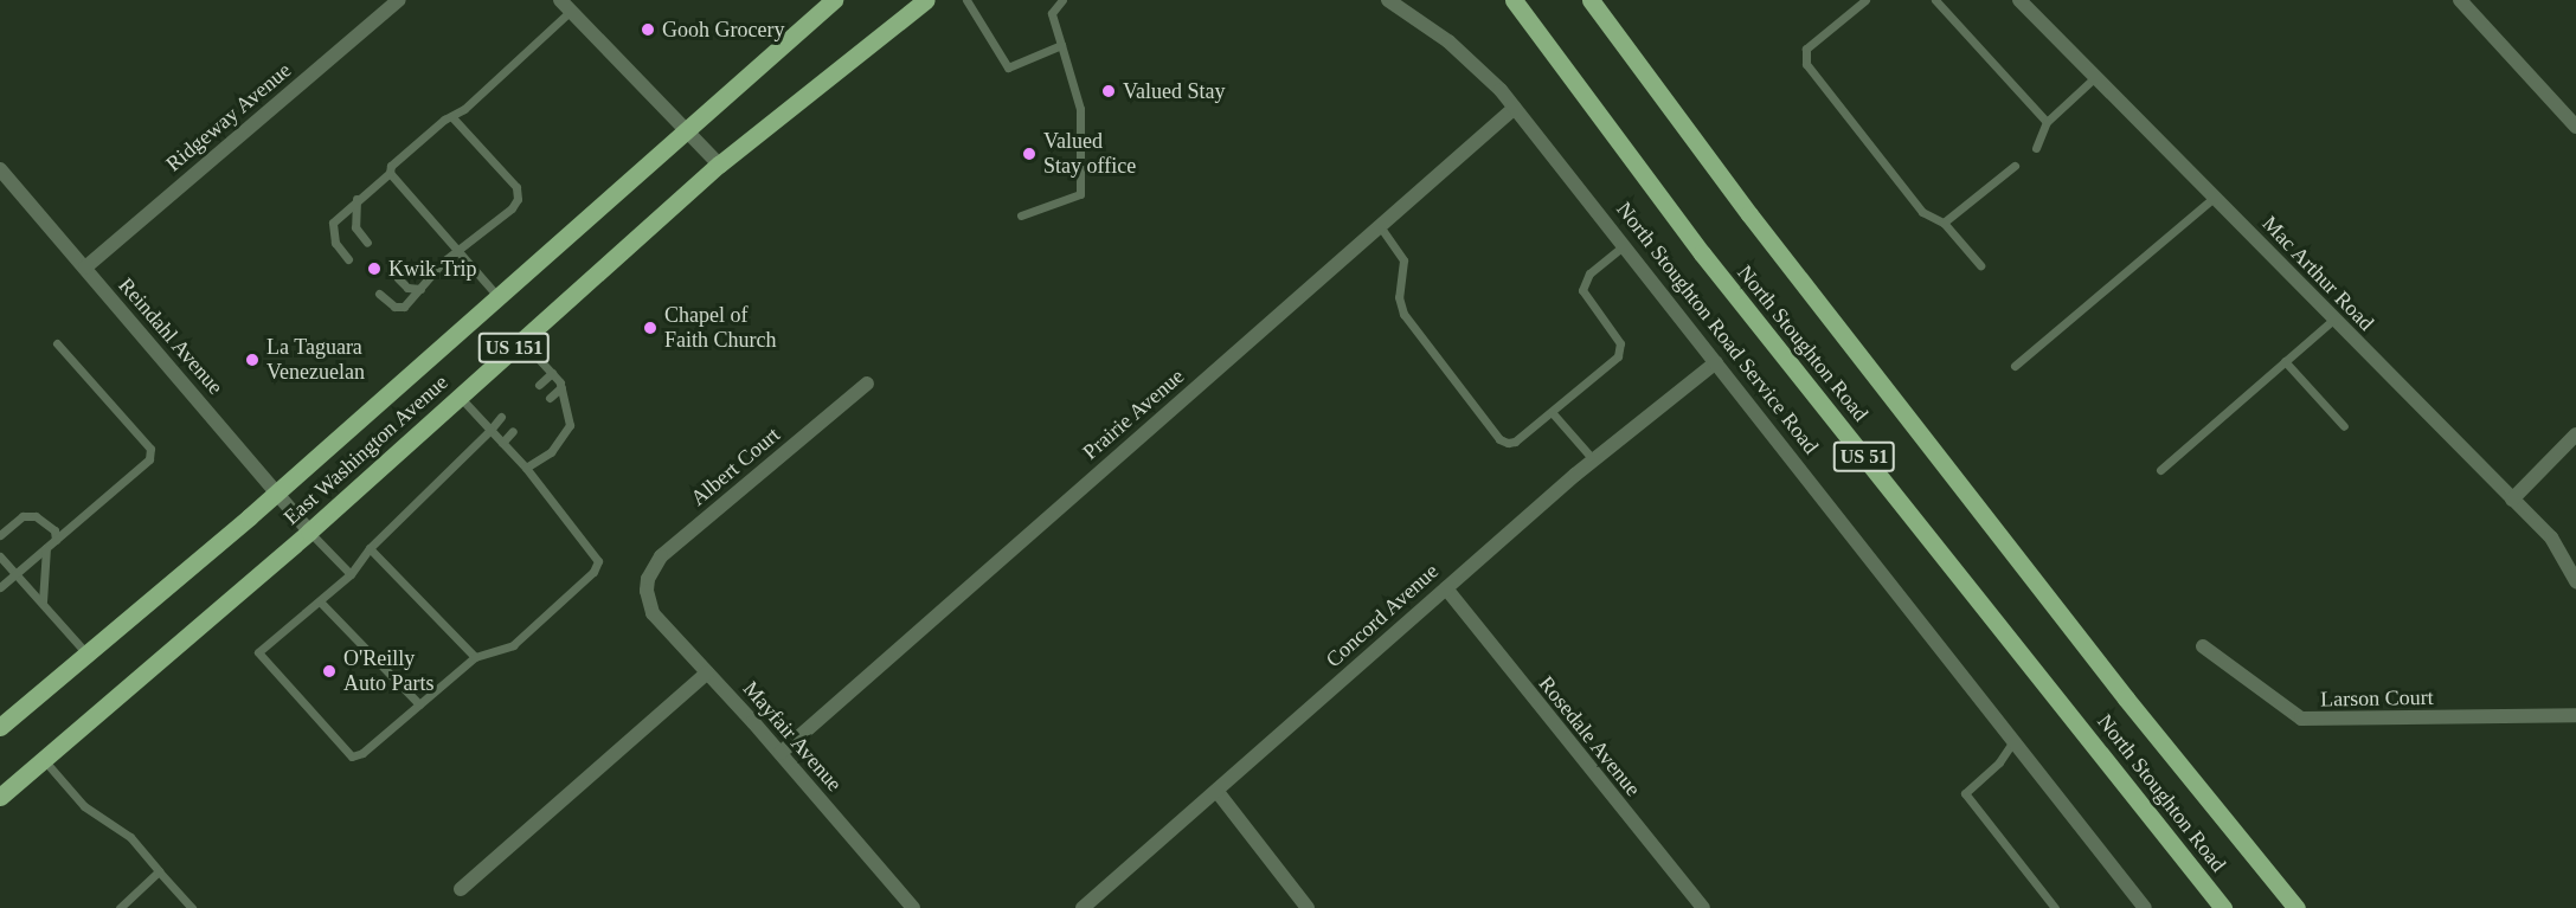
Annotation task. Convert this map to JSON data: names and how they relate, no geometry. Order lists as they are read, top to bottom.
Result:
{
  "streets": {
    "main road": [
      "North Stoughton Road",
      "US 151",
      "East Washington Avenue",
      "US 51"
    ],
    "street": [
      "Ridgeway Avenue",
      "Mac Arthur Road",
      "North Stoughton Road Service Road",
      "Reindahl Avenue",
      "Prairie Avenue",
      "Albert Court",
      "Concord Avenue",
      "Larson Court",
      "Mayfair Avenue",
      "Rosedale Avenue"
    ]
  },
  "crossings": [
    ["Ridgeway Avenue", "Reindahl Avenue"],
    ["North Stoughton Road Service Road", "Prairie Avenue"],
    ["North Stoughton Road Service Road", "Concord Avenue"],
    ["Reindahl Avenue", "East Washington Avenue"],
    ["Prairie Avenue", "Mayfair Avenue"],
    ["Albert Court", "Mayfair Avenue"],
    ["Concord Avenue", "Rosedale Avenue"]
  ],
  "places": [
    "Gooh Grocery",
    "Valued Stay",
    "Valued Stay office",
    "Kwik Trip",
    "Chapel of Faith Church",
    "La Taguara Venezuelan",
    "O'Reilly Auto Parts"
  ]
}
